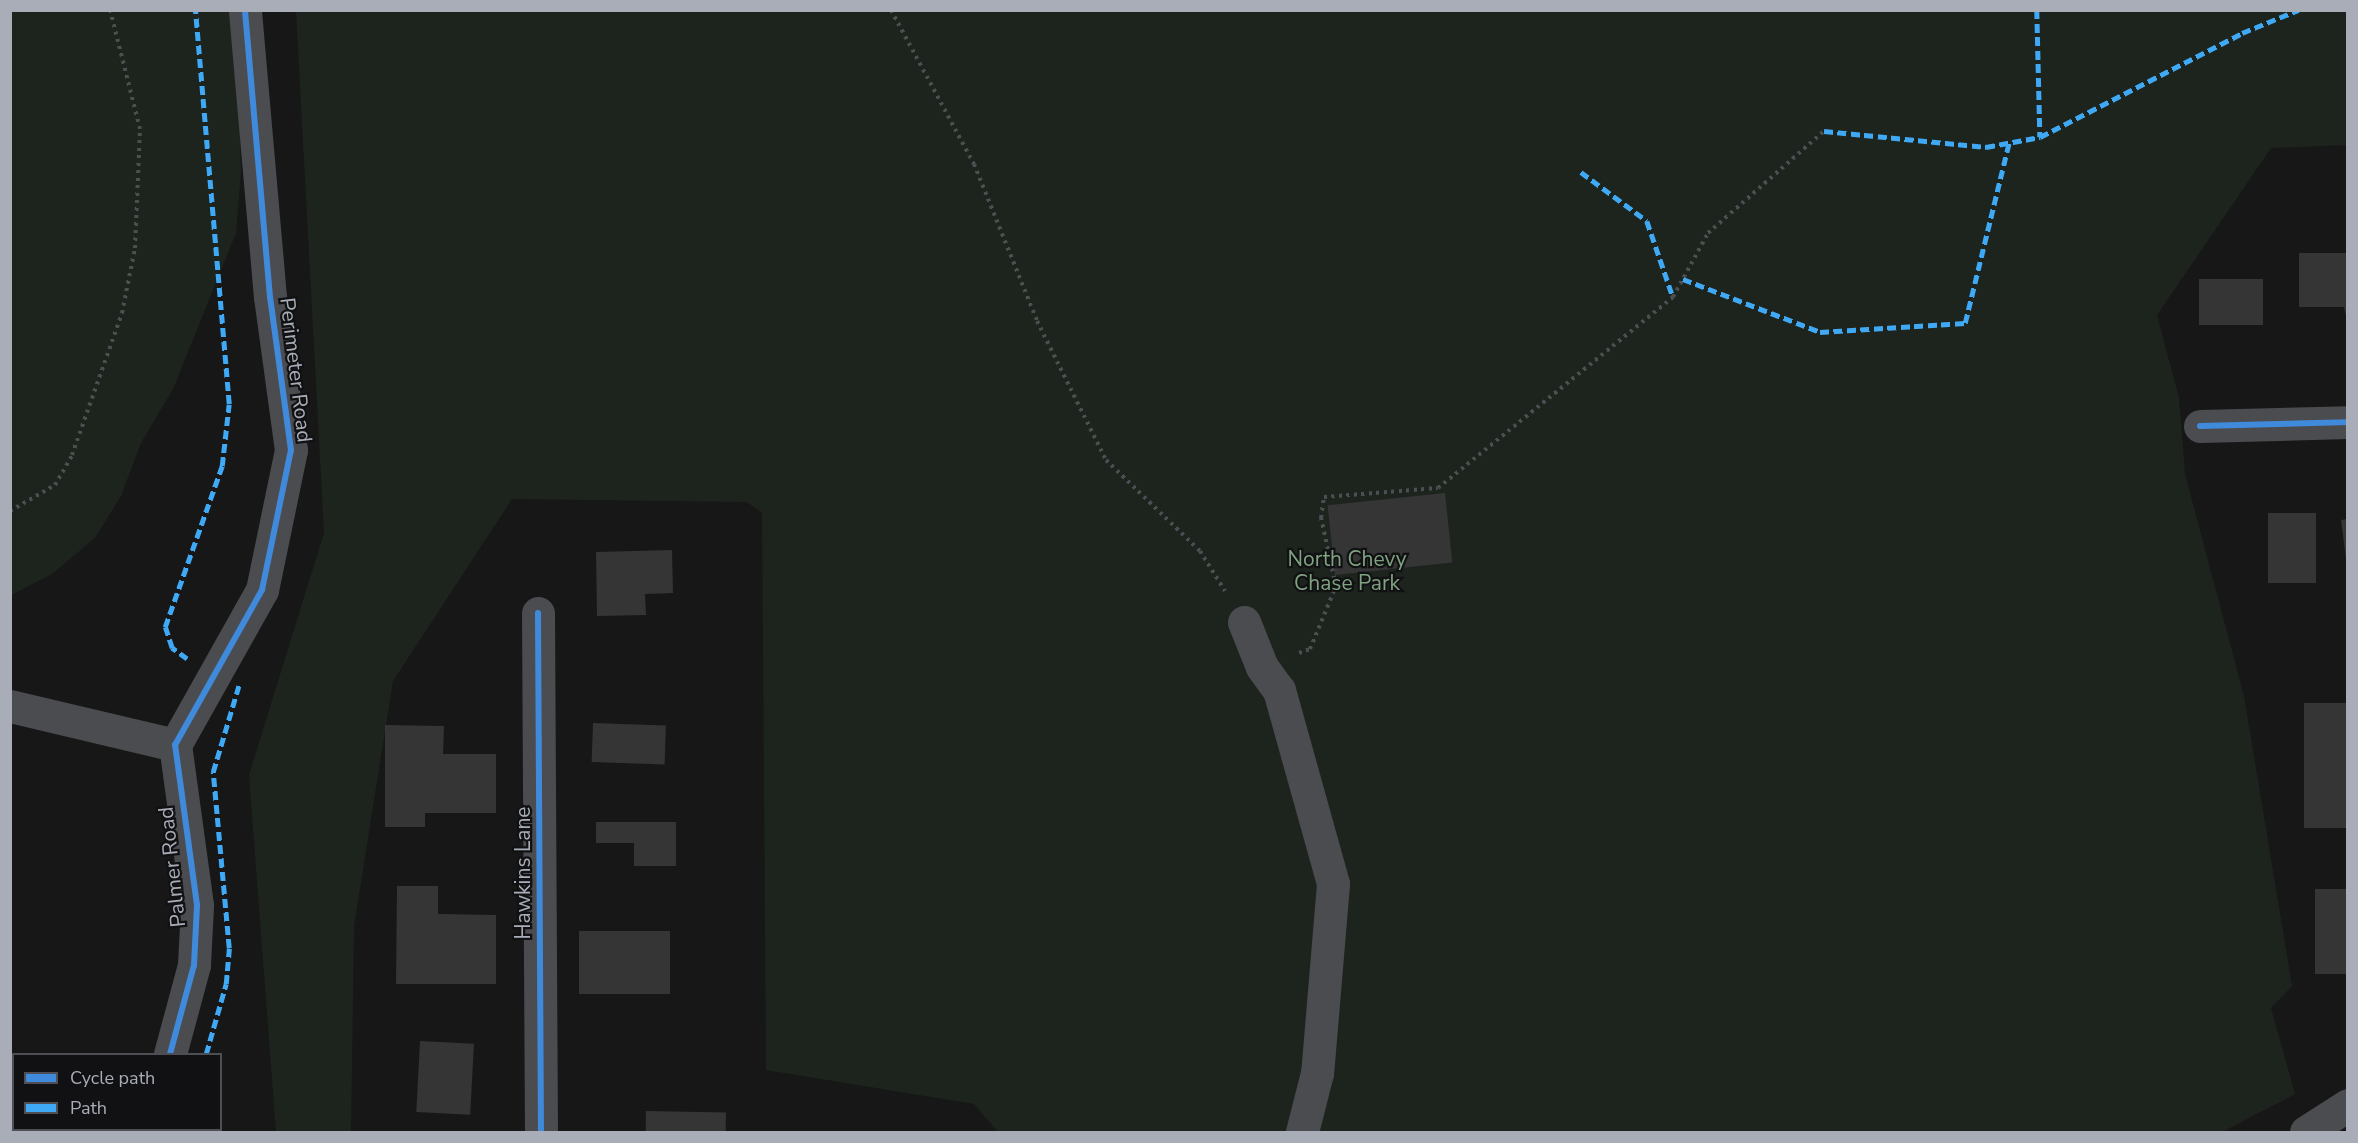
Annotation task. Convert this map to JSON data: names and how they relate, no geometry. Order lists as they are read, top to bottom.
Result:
{
  "streets": {
    "street": ["Perimeter Road", "Palmer Road", "Hawkins Lane"]
  },
  "crossings": [
    ["Perimeter Road", "Palmer Road"]
  ],
  "parks": ["North Chevy Chase Park"],
  "legend": ["Cycle path", "Path"]
}
